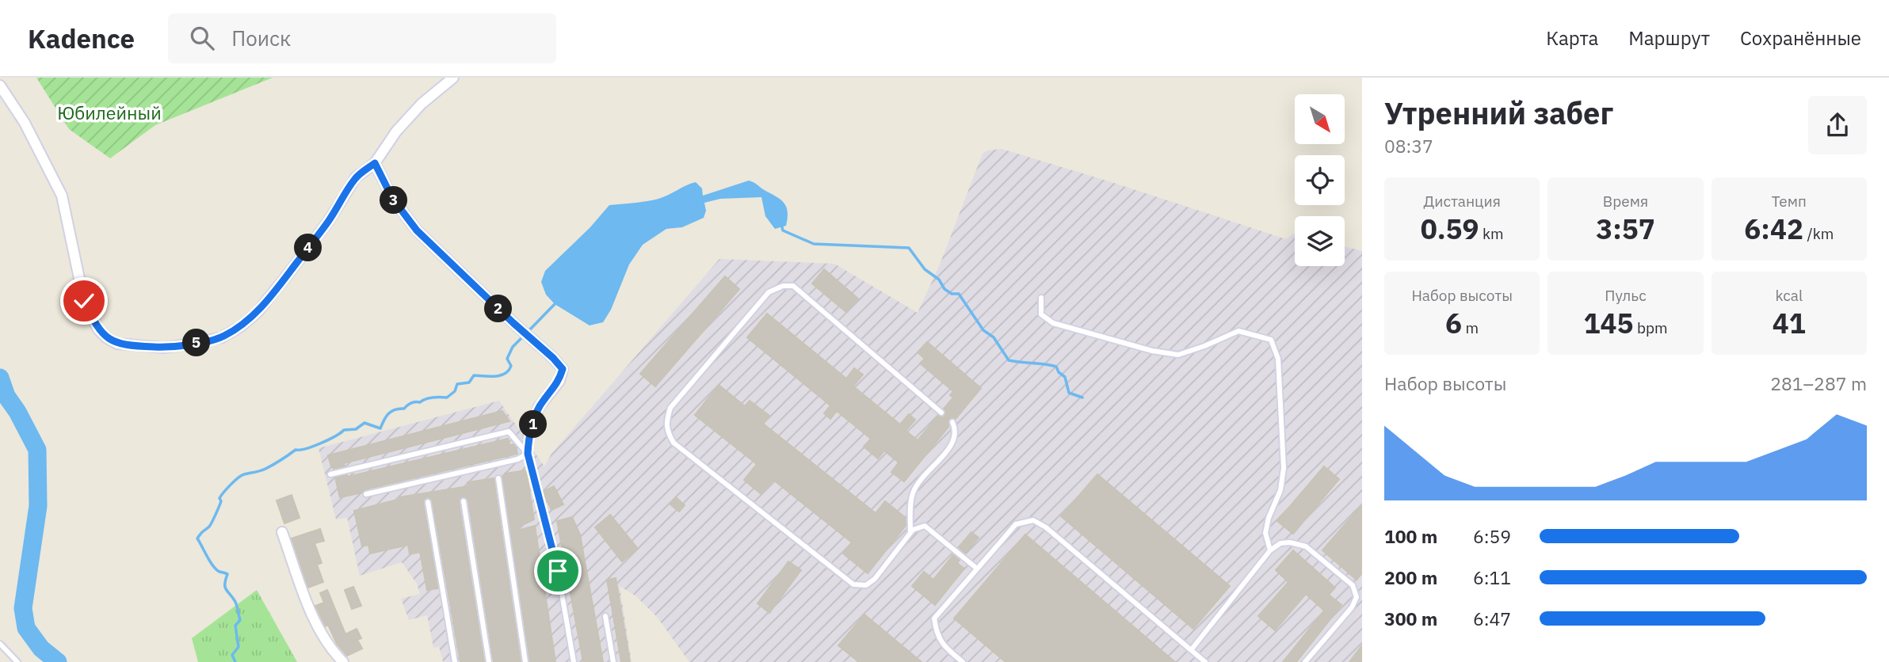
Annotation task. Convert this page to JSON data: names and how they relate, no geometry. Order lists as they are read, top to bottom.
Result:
{
  "parks": ["Юбилейный"],
  "north": "bottom right",
  "page": {
    "header": "Kadence",
    "search": "Поиск",
    "nav": ["Карта", "Маршрут", "Сохранённые"],
    "heading": ["Утренний забег", "08:37"],
    "stats": [
      ["Дистанция", "0.59 km"],
      ["Время", "3:57"],
      ["Темп", "6:42 /km"],
      ["Набор высоты", "6 m"],
      ["Пульс", "145 bpm"],
      ["kcal", "41"]
    ],
    "pins": [
      "3",
      "4",
      "2",
      "5",
      "1"
    ],
    "chart": ["Набор высоты", "281–287 m"],
    "list": [
      {
        "name": "100 m",
        "note": "6:59"
      },
      {
        "name": "200 m",
        "note": "6:11"
      },
      {
        "name": "300 m",
        "note": "6:47"
      }
    ]
  }
}
